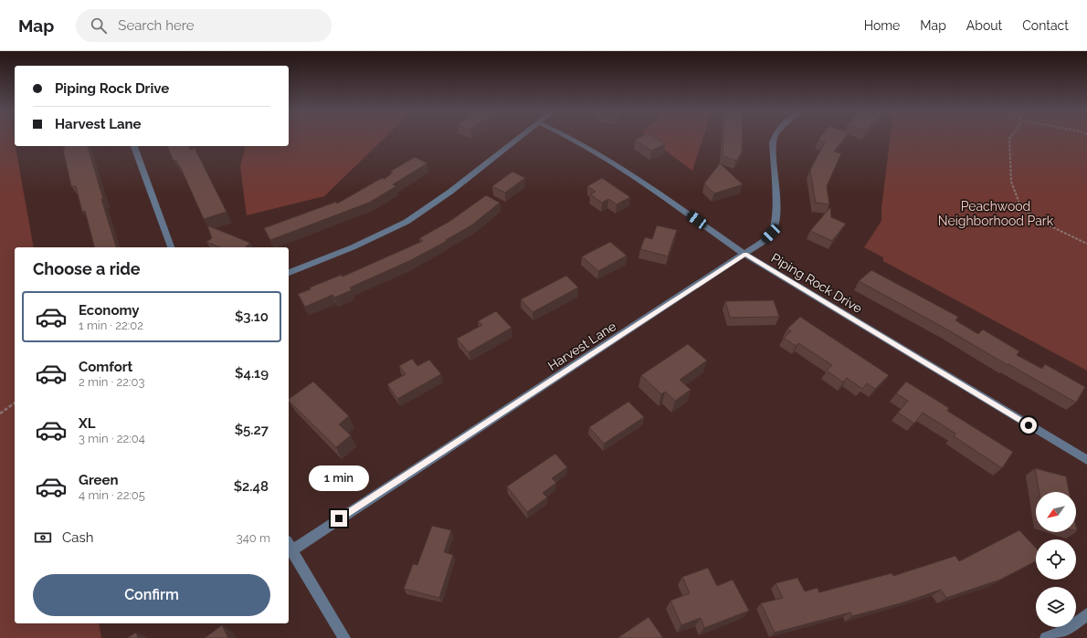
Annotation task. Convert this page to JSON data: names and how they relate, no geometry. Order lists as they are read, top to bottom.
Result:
{
  "streets": {
    "street": ["Piping Rock Drive", "Harvest Lane"]
  },
  "crossings": [
    ["Piping Rock Drive", "Harvest Lane"]
  ],
  "parks": ["Peachwood Neighborhood Park"],
  "north": "bottom left",
  "page": {
    "header": "Map",
    "search": "Search here",
    "nav": [
      "Home",
      "Map",
      "About",
      "Contact"
    ],
    "banner": ["Piping Rock Drive", "Harvest Lane"],
    "heading": "Choose a ride",
    "list": [
      {
        "name": "Economy",
        "note": "1 min · 22:02",
        "value": "$3.10"
      },
      {
        "name": "Comfort",
        "note": "2 min · 22:03",
        "value": "$4.19"
      },
      {
        "name": "XL",
        "note": "3 min · 22:04",
        "value": "$5.27"
      },
      {
        "name": "Green",
        "note": "4 min · 22:05",
        "value": "$2.48"
      }
    ],
    "bubble": "1 min",
    "pay": ["Cash", "340 m"],
    "buttons": "Confirm"
  }
}
